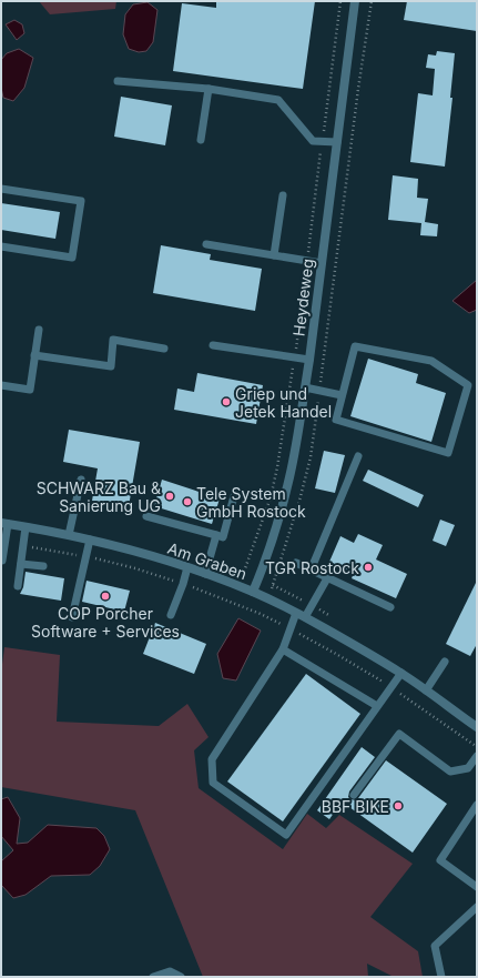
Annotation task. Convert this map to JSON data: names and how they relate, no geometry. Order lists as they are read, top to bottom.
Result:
{
  "streets": {
    "street": ["Heydeweg", "Am Graben"]
  },
  "crossings": [
    ["Heydeweg", "Am Graben"]
  ],
  "places": [
    "Griep und Jetek Handel",
    "SCHWARZ Bau & Sanierung UG",
    "Tele System GmbH Rostock",
    "TGR Rostock",
    "COP Porcher Software + Services",
    "BBF BIKE"
  ]
}
